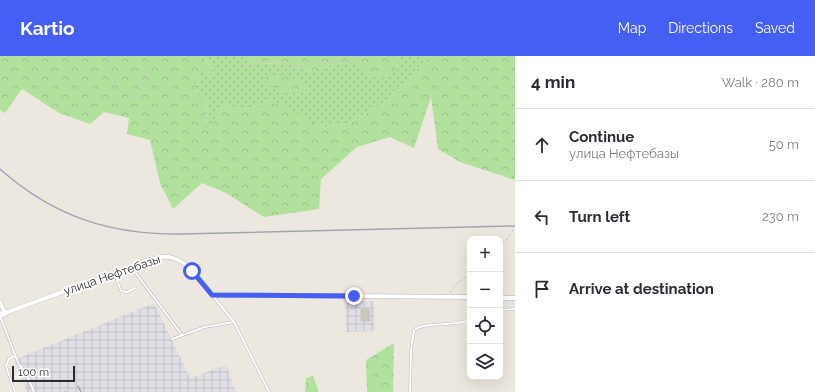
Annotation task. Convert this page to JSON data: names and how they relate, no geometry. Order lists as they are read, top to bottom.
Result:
{
  "streets": {
    "street": ["улица Нефтебазы"]
  },
  "scale_bar": "100 m",
  "page": {
    "header": "Kartio",
    "nav": ["Map", "Directions", "Saved"],
    "heading": ["4 min", "Walk · 280 m"],
    "list": [
      ["Continue", "улица Нефтебазы", "50 m"],
      ["Turn left", "230 m"],
      "Arrive at destination"
    ],
    "map_buttons": ["+", "−"],
    "scale": "100 m"
  }
}
